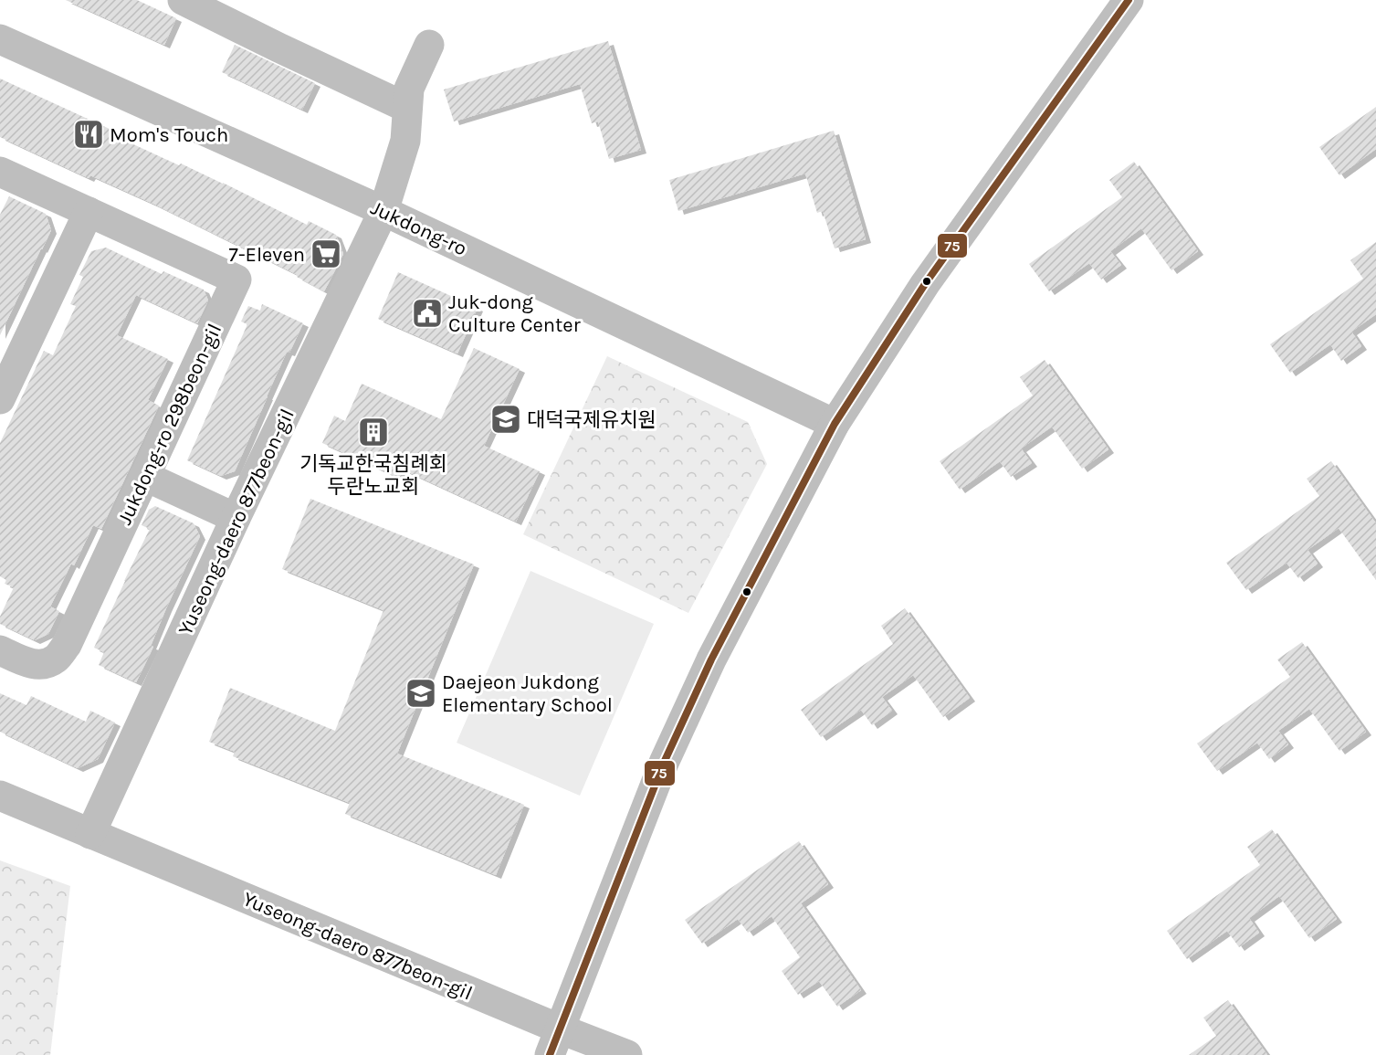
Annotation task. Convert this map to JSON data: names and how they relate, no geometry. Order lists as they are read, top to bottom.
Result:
{
  "streets": {
    "street": ["Jukdong-ro", "Jukdong-ro 298beon-gil", "Yuseong-daero 877beon-gil"]
  },
  "crossings": [
    ["Jukdong-ro", "Yuseong-daero 877beon-gil"]
  ],
  "places": {
    "restaurant": ["Mom's Touch"],
    "supermarket": ["7-Eleven"],
    "public building": ["Juk-dong Culture Center"],
    "school or university": ["대덕국제유치원", "Daejeon Jukdong Elementary School"],
    "building": ["기독교한국침례회 두란노교회"]
  },
  "lines": ["transit line 75"]
}
